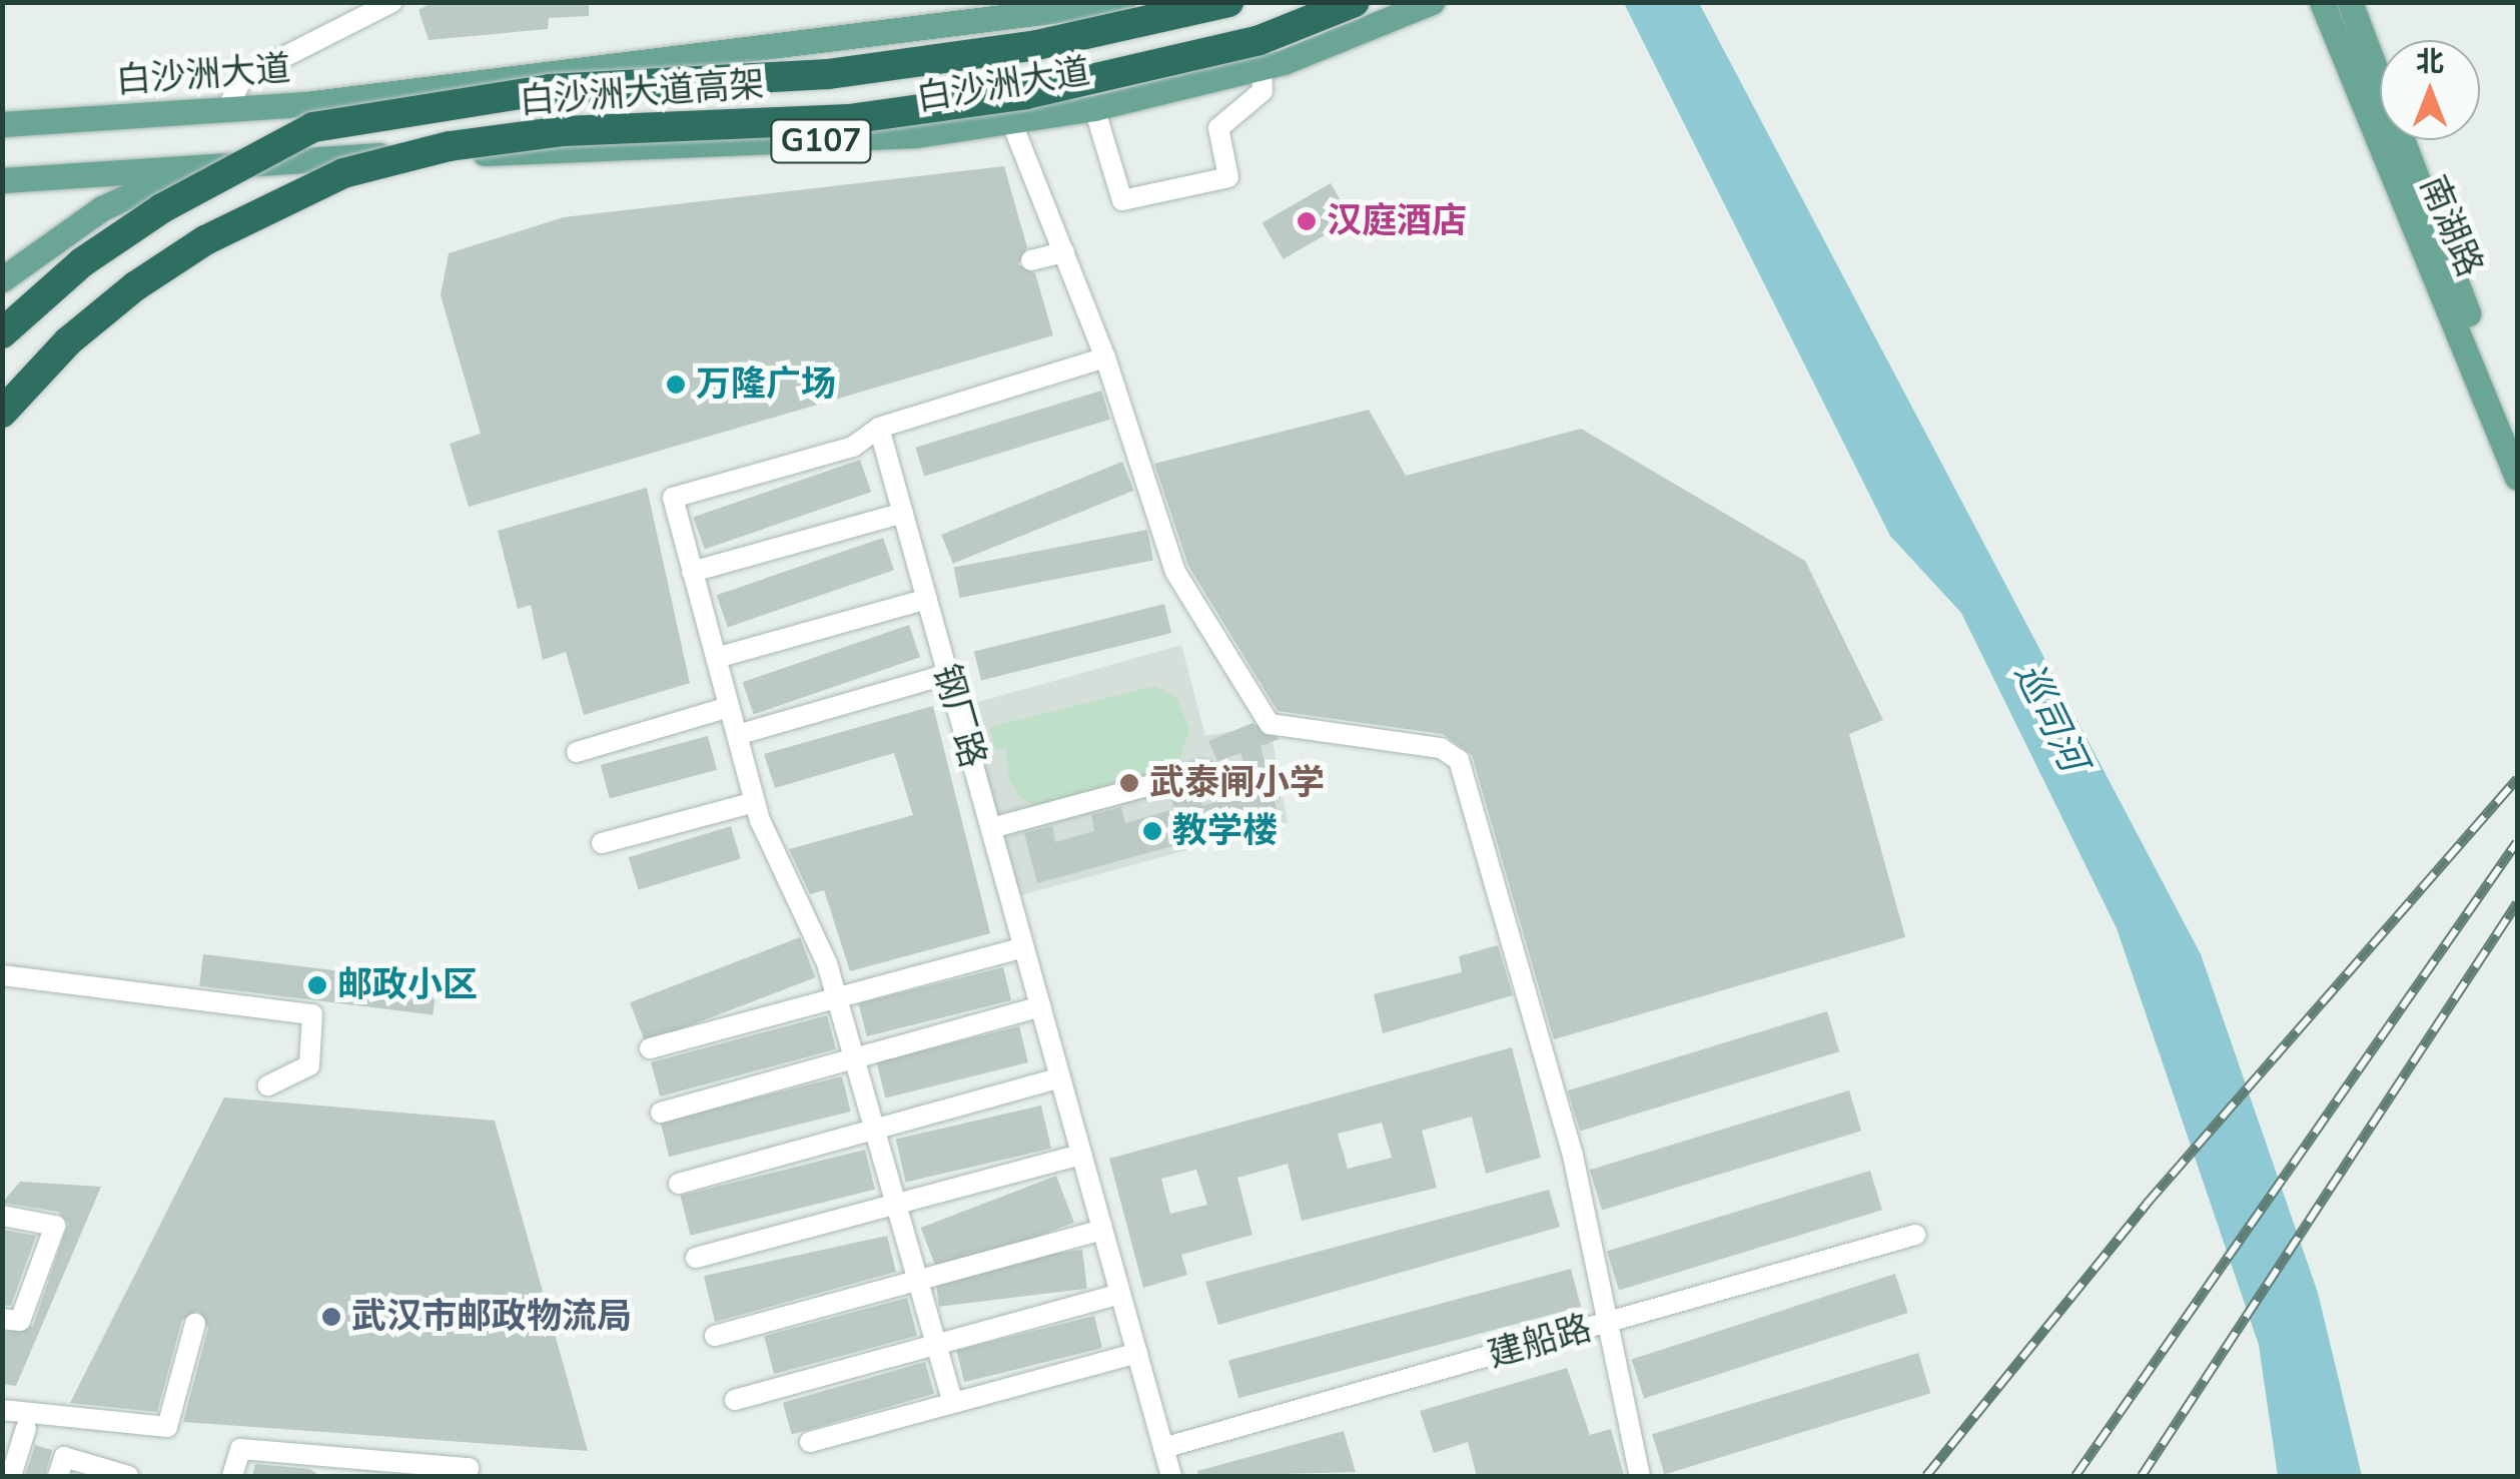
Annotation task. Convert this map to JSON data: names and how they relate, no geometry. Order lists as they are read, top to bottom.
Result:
{
  "streets": {
    "highway": ["白沙洲大道高架"],
    "main road": ["白沙洲大道", "G107", "南湖路"],
    "street": ["钢厂路", "建船路"]
  },
  "crossings": [
    ["钢厂路", "建船路"]
  ],
  "water": ["巡司河"],
  "places": [
    "汉庭酒店",
    "万隆广场",
    "武泰闸小学",
    "教学楼",
    "邮政小区",
    "武汉市邮政物流局"
  ],
  "north": "top"
}
